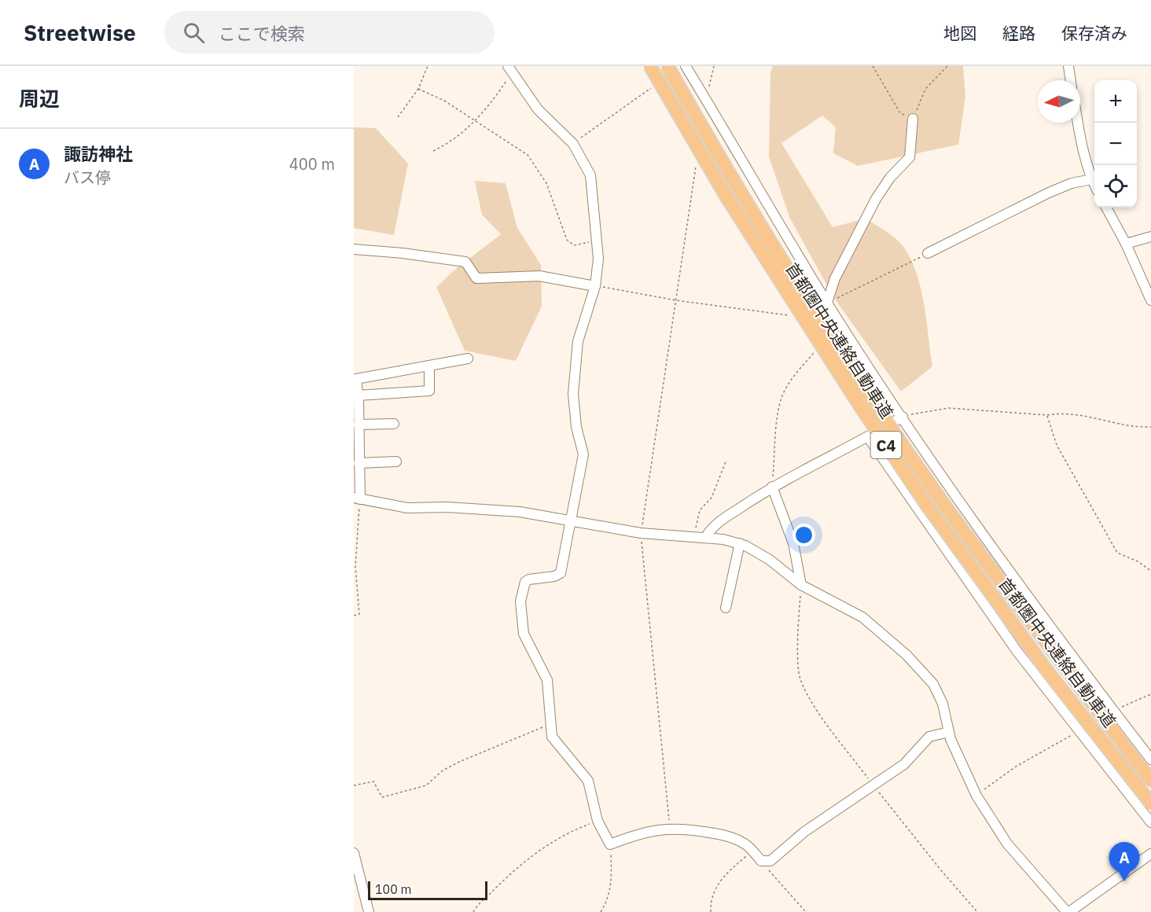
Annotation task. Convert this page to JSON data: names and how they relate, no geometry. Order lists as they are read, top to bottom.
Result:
{
  "streets": {
    "highway": ["首都圏中央連絡自動車道", "C4"]
  },
  "scale_bar": "100 m",
  "north": "left",
  "page": {
    "header": "Streetwise",
    "search": "ここで検索",
    "nav": ["地図", "経路", "保存済み"],
    "heading": "周辺",
    "map_buttons": ["+", "−"],
    "list": [
      {
        "mark": "A",
        "name": "諏訪神社",
        "note": "バス停",
        "value": "400 m"
      }
    ],
    "pins": "A",
    "scale": "100 m"
  }
}
